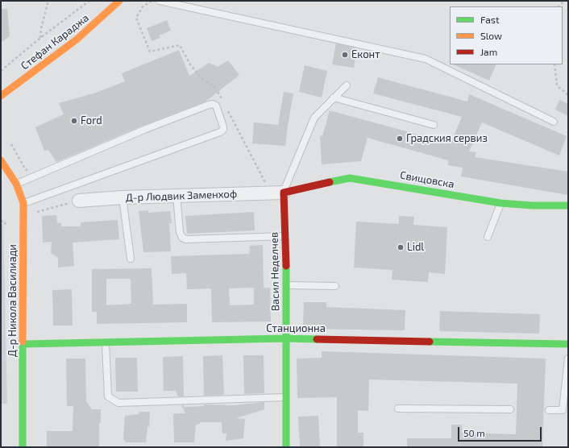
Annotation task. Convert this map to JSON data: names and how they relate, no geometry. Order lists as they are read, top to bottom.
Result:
{
  "streets": {
    "street": [
      "Стефан Караджа",
      "Свищовска",
      "Д-р Людвик Заменхоф",
      "Васил Неделчев",
      "Д-р Никола Василиади",
      "Станционна"
    ]
  },
  "crossings": [
    ["Свищовска", "Д-р Людвик Заменхоф"],
    ["Свищовска", "Васил Неделчев"],
    ["Д-р Людвик Заменхоф", "Васил Неделчев"],
    ["Васил Неделчев", "Станционна"],
    ["Д-р Никола Василиади", "Станционна"]
  ],
  "places": [
    "Еконт",
    "Ford",
    "Градския сервиз",
    "Lidl"
  ],
  "legend": ["Fast", "Slow", "Jam"],
  "scale_bar": "50 m"
}
